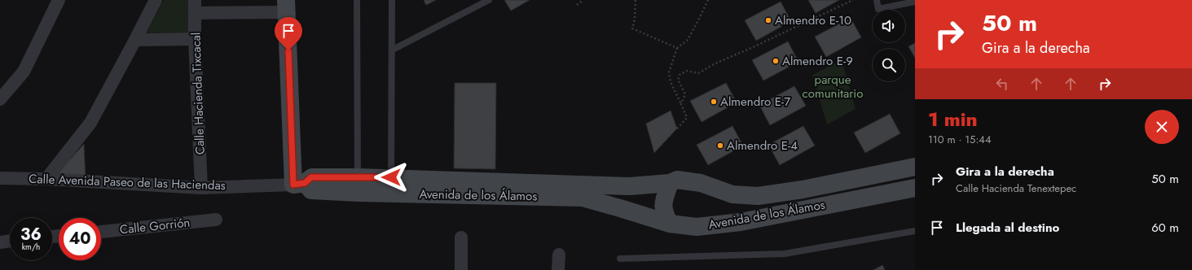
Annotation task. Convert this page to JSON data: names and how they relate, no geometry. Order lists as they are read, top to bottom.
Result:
{
  "streets": {
    "street": [
      "Calle Hacienda Tixcacal",
      "Calle Avenida Paseo de las Haciendas",
      "Avenida de los Álamos",
      "Calle Gorrión"
    ]
  },
  "crossings": [
    ["Calle Hacienda Tixcacal", "Calle Avenida Paseo de las Haciendas"],
    ["Calle Avenida Paseo de las Haciendas", "Avenida de los Álamos"]
  ],
  "parks": ["parque comunitario"],
  "places": [
    "Almendro E-10",
    "Almendro E-9",
    "Almendro E-7",
    "Almendro E-4"
  ],
  "page": {
    "turn": ["50 m", "Gira a la derecha"],
    "heading": ["1 min", "110 m · 15:44"],
    "list": [
      {
        "name": "Gira a la derecha",
        "note": "Calle Hacienda Tenextepec",
        "value": "50 m"
      },
      {
        "name": "Llegada al destino",
        "value": "60 m"
      }
    ],
    "speed": "36 km/h",
    "limit": "40"
  }
}
